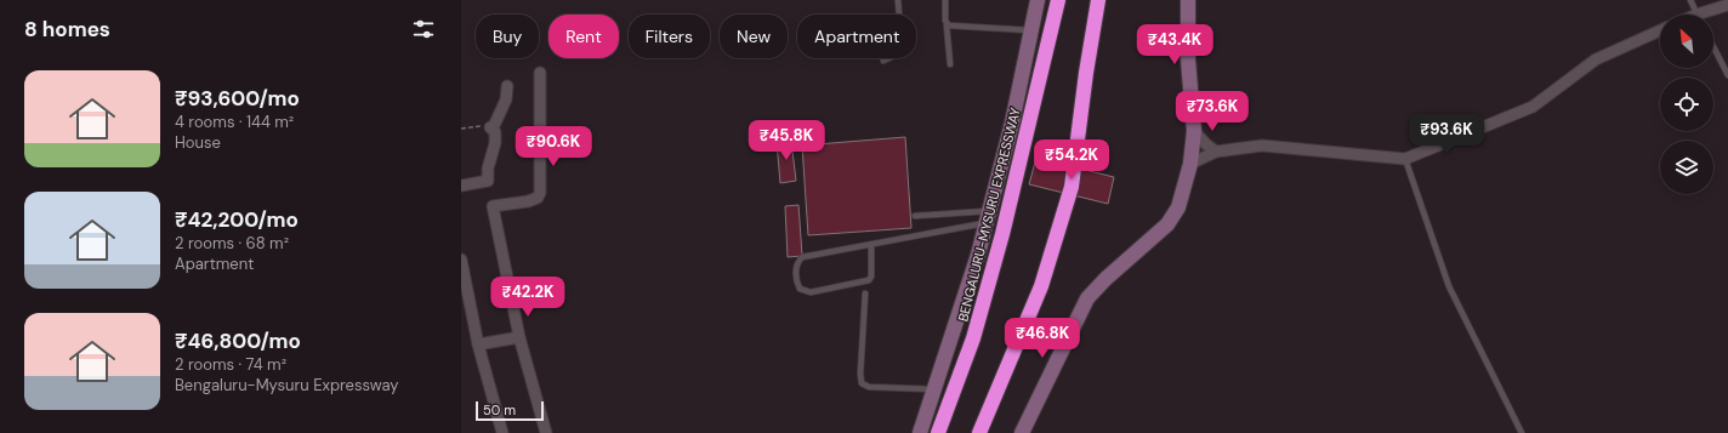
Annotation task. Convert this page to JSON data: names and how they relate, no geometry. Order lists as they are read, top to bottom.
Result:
{
  "streets": {
    "highway": ["BENGALURU-MYSURU EXPRESSWAY"]
  },
  "scale_bar": "50 m",
  "north": "top left",
  "page": {
    "heading": "8 homes",
    "chip": [
      "Buy",
      "Rent",
      "Filters",
      "New",
      "Apartment"
    ],
    "price": [
      "₹43.4K",
      "₹73.6K",
      "₹93.6K",
      "₹45.8K",
      "₹90.6K",
      "₹54.2K",
      "₹42.2K",
      "₹46.8K"
    ],
    "list": [
      {
        "name": "₹93,600/mo",
        "note": "4 rooms · 144 m² · House"
      },
      {
        "name": "₹42,200/mo",
        "note": "2 rooms · 68 m² · Apartment"
      },
      {
        "name": "₹46,800/mo",
        "note": "2 rooms · 74 m² · Bengaluru-Mysuru Expressway"
      }
    ],
    "scale": "50 m"
  }
}
